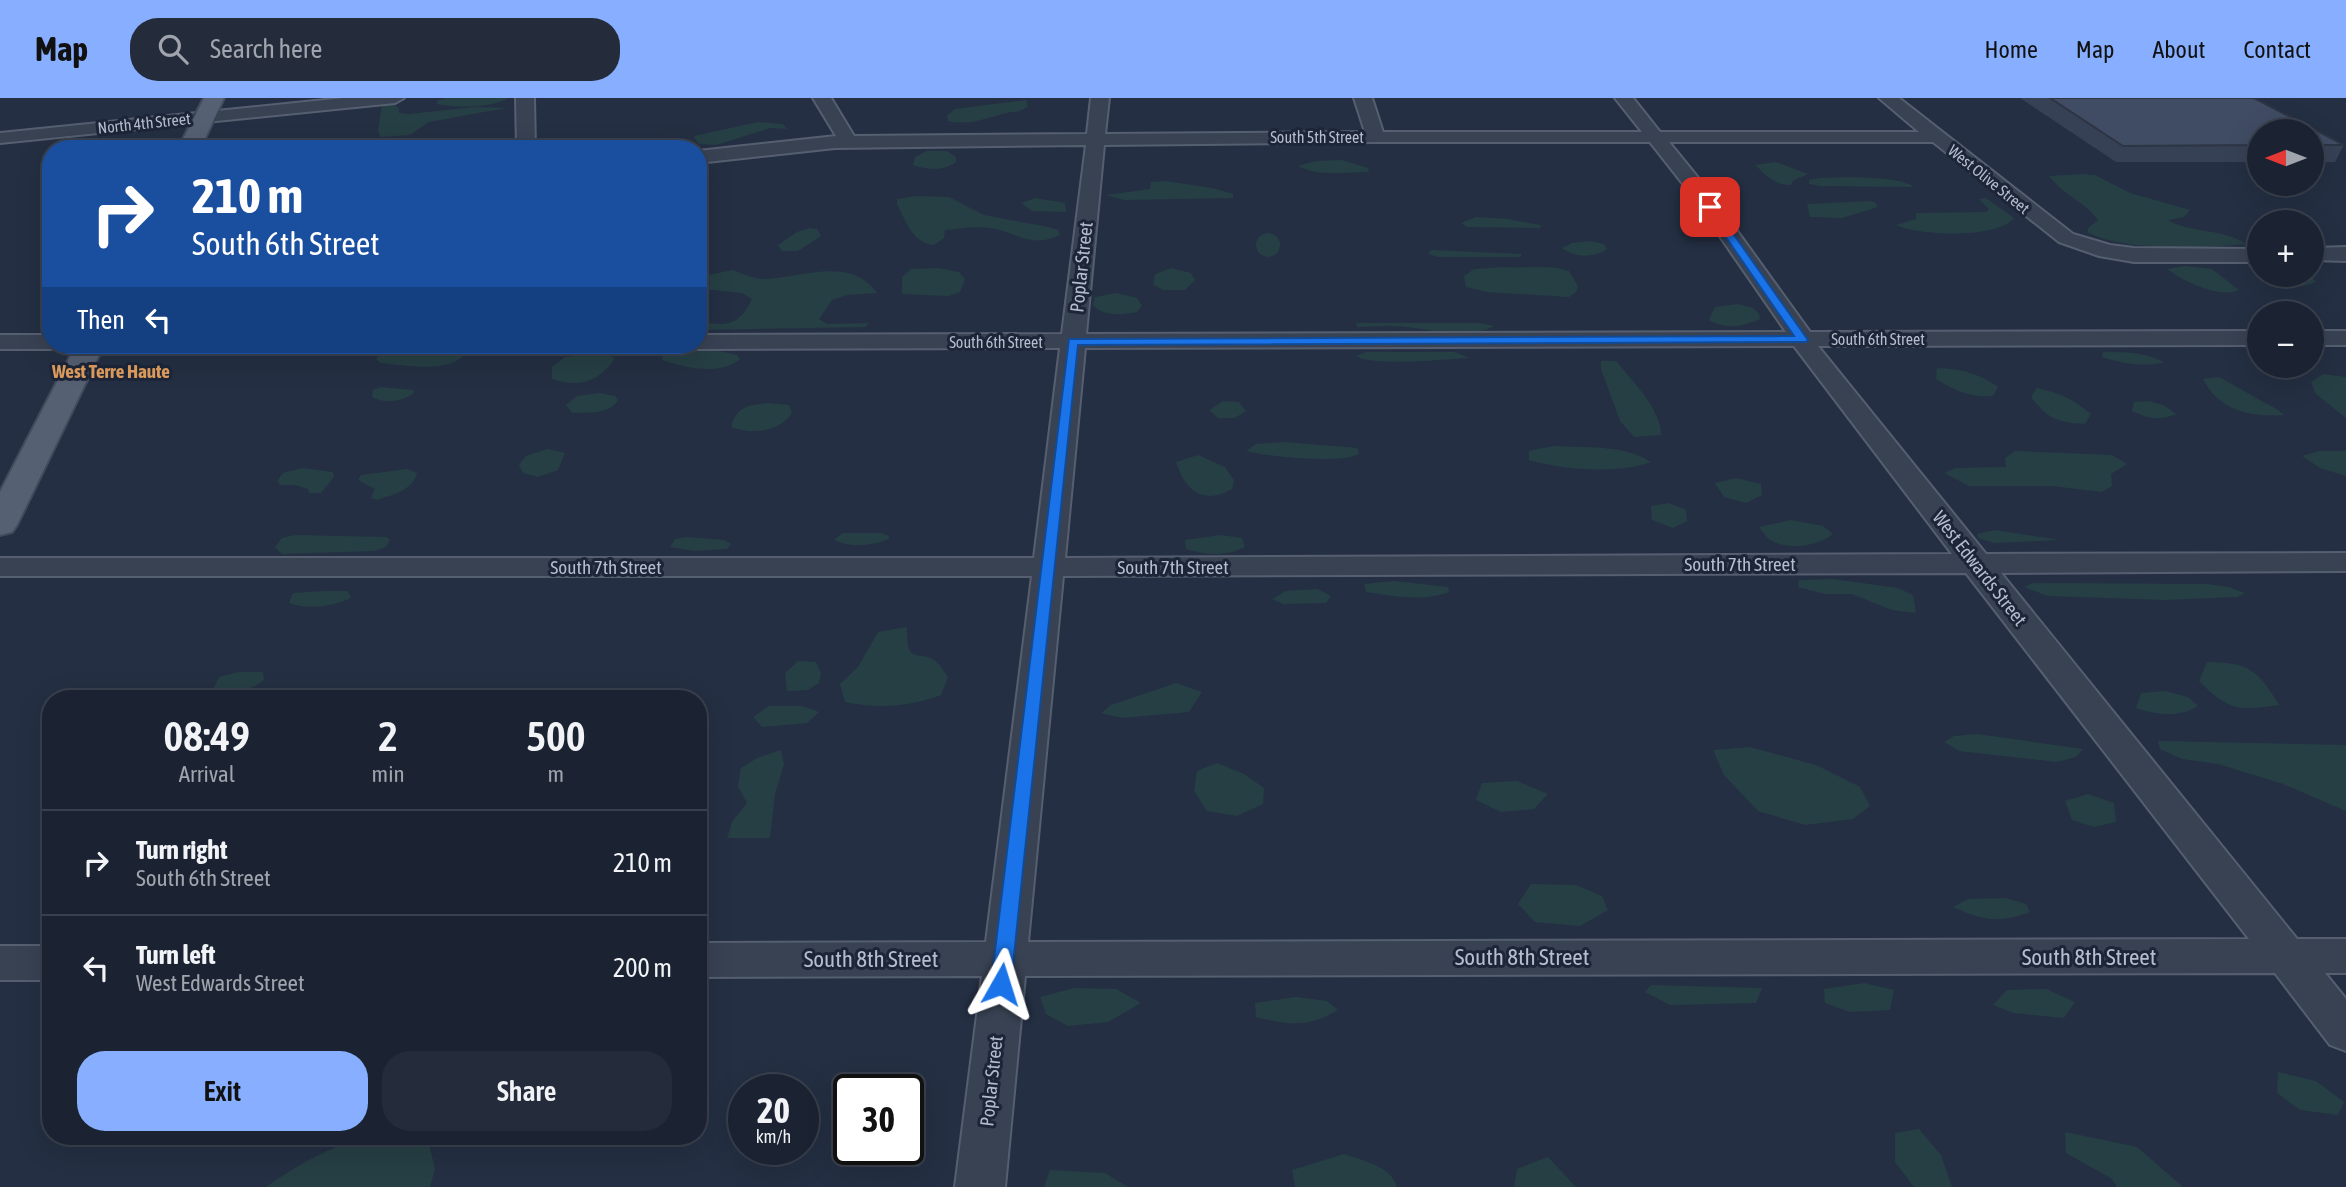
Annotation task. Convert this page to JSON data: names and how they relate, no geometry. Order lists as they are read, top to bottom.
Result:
{
  "streets": {
    "street": [
      "North 4th Street",
      "South 5th Street",
      "West Olive Street",
      "Poplar Street",
      "South 6th Street",
      "South 7th Street",
      "West Edwards Street",
      "South 8th Street"
    ]
  },
  "crossings": [
    ["South 5th Street", "West Olive Street"],
    ["South 5th Street", "Poplar Street"],
    ["South 5th Street", "West Edwards Street"],
    ["Poplar Street", "South 6th Street"],
    ["Poplar Street", "South 7th Street"],
    ["Poplar Street", "South 8th Street"],
    ["South 6th Street", "West Edwards Street"],
    ["South 7th Street", "West Edwards Street"],
    ["West Edwards Street", "South 8th Street"]
  ],
  "districts": ["West Terre Haute"],
  "north": "left",
  "page": {
    "header": "Map",
    "search": "Search here",
    "nav": [
      "Home",
      "Map",
      "About",
      "Contact"
    ],
    "map_buttons": ["+", "−"],
    "turn": ["210 m", "South 6th Street"],
    "then": "Then",
    "eta": [
      "08:49",
      "Arrival",
      "2",
      "min",
      "500",
      "m"
    ],
    "list": [
      {
        "name": "Turn right",
        "note": "South 6th Street",
        "value": "210 m"
      },
      {
        "name": "Turn left",
        "note": "West Edwards Street",
        "value": "200 m"
      }
    ],
    "buttons": ["Exit", "Share"],
    "speed": "20 km/h",
    "limit": "30"
  }
}
